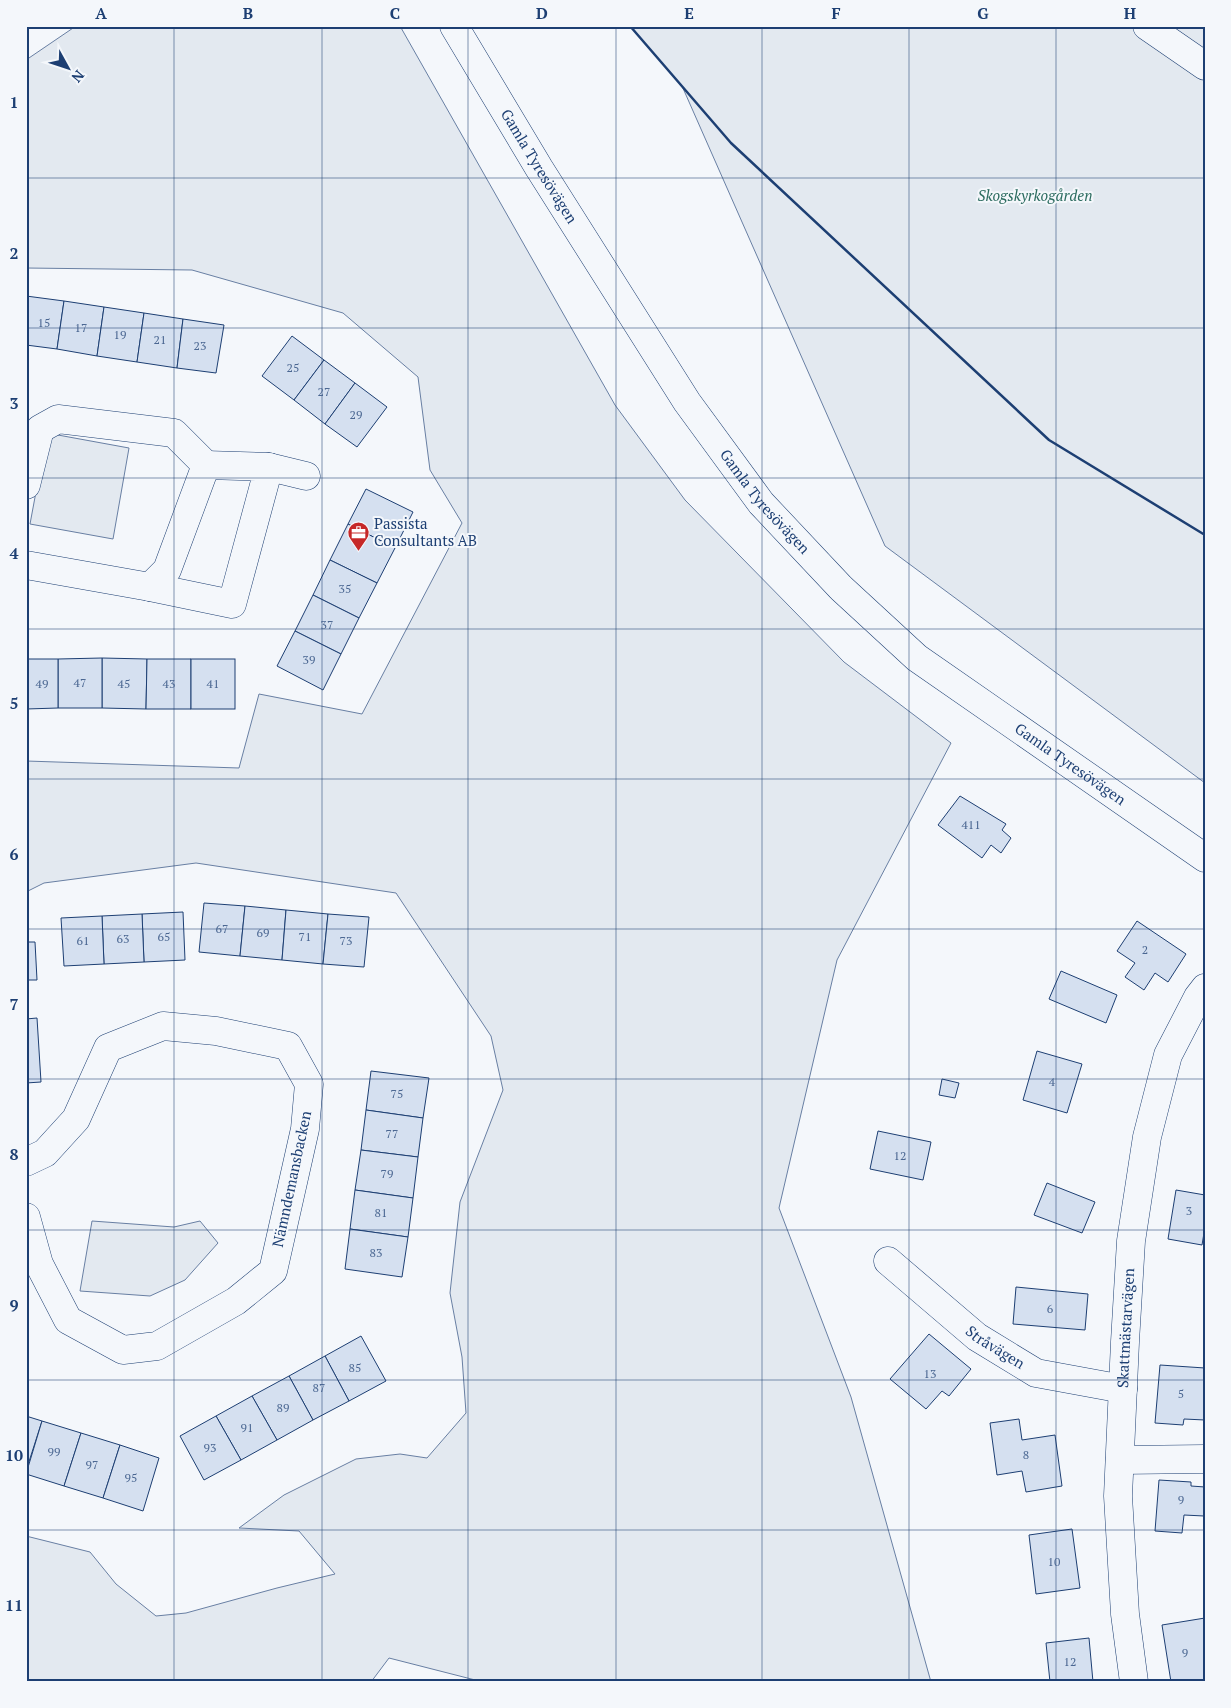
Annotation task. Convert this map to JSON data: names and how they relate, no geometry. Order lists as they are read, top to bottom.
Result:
{
  "streets": {
    "street": [
      "Gamla Tyresövägen",
      "Nämndemansbacken",
      "Skattmästarvägen",
      "Stråvägen"
    ]
  },
  "crossings": [
    ["Skattmästarvägen", "Stråvägen"]
  ],
  "parks": ["Skogskyrkogården"],
  "places": {
    "office": ["Passista Consultants AB"]
  },
  "house_numbers": [
    "15",
    "17",
    "19",
    "21",
    "23",
    "25",
    "27",
    "29",
    "35",
    "37",
    "39",
    "47",
    "49",
    "45",
    "43",
    "41",
    "411",
    "67",
    "69",
    "65",
    "71",
    "63",
    "61",
    "73",
    "2",
    "4",
    "75",
    "77",
    "12",
    "79",
    "3",
    "81",
    "83",
    "6",
    "85",
    "13",
    "87",
    "5",
    "89",
    "91",
    "93",
    "99",
    "8",
    "97",
    "95",
    "9",
    "10",
    "9",
    "12"
  ],
  "north": "bottom right",
  "grid": {
    "columns": [
      "A",
      "B",
      "C",
      "D",
      "E",
      "F",
      "G",
      "H"
    ],
    "rows": [
      "1",
      "2",
      "3",
      "4",
      "5",
      "6",
      "7",
      "8",
      "9",
      "10",
      "11"
    ]
  }
}
